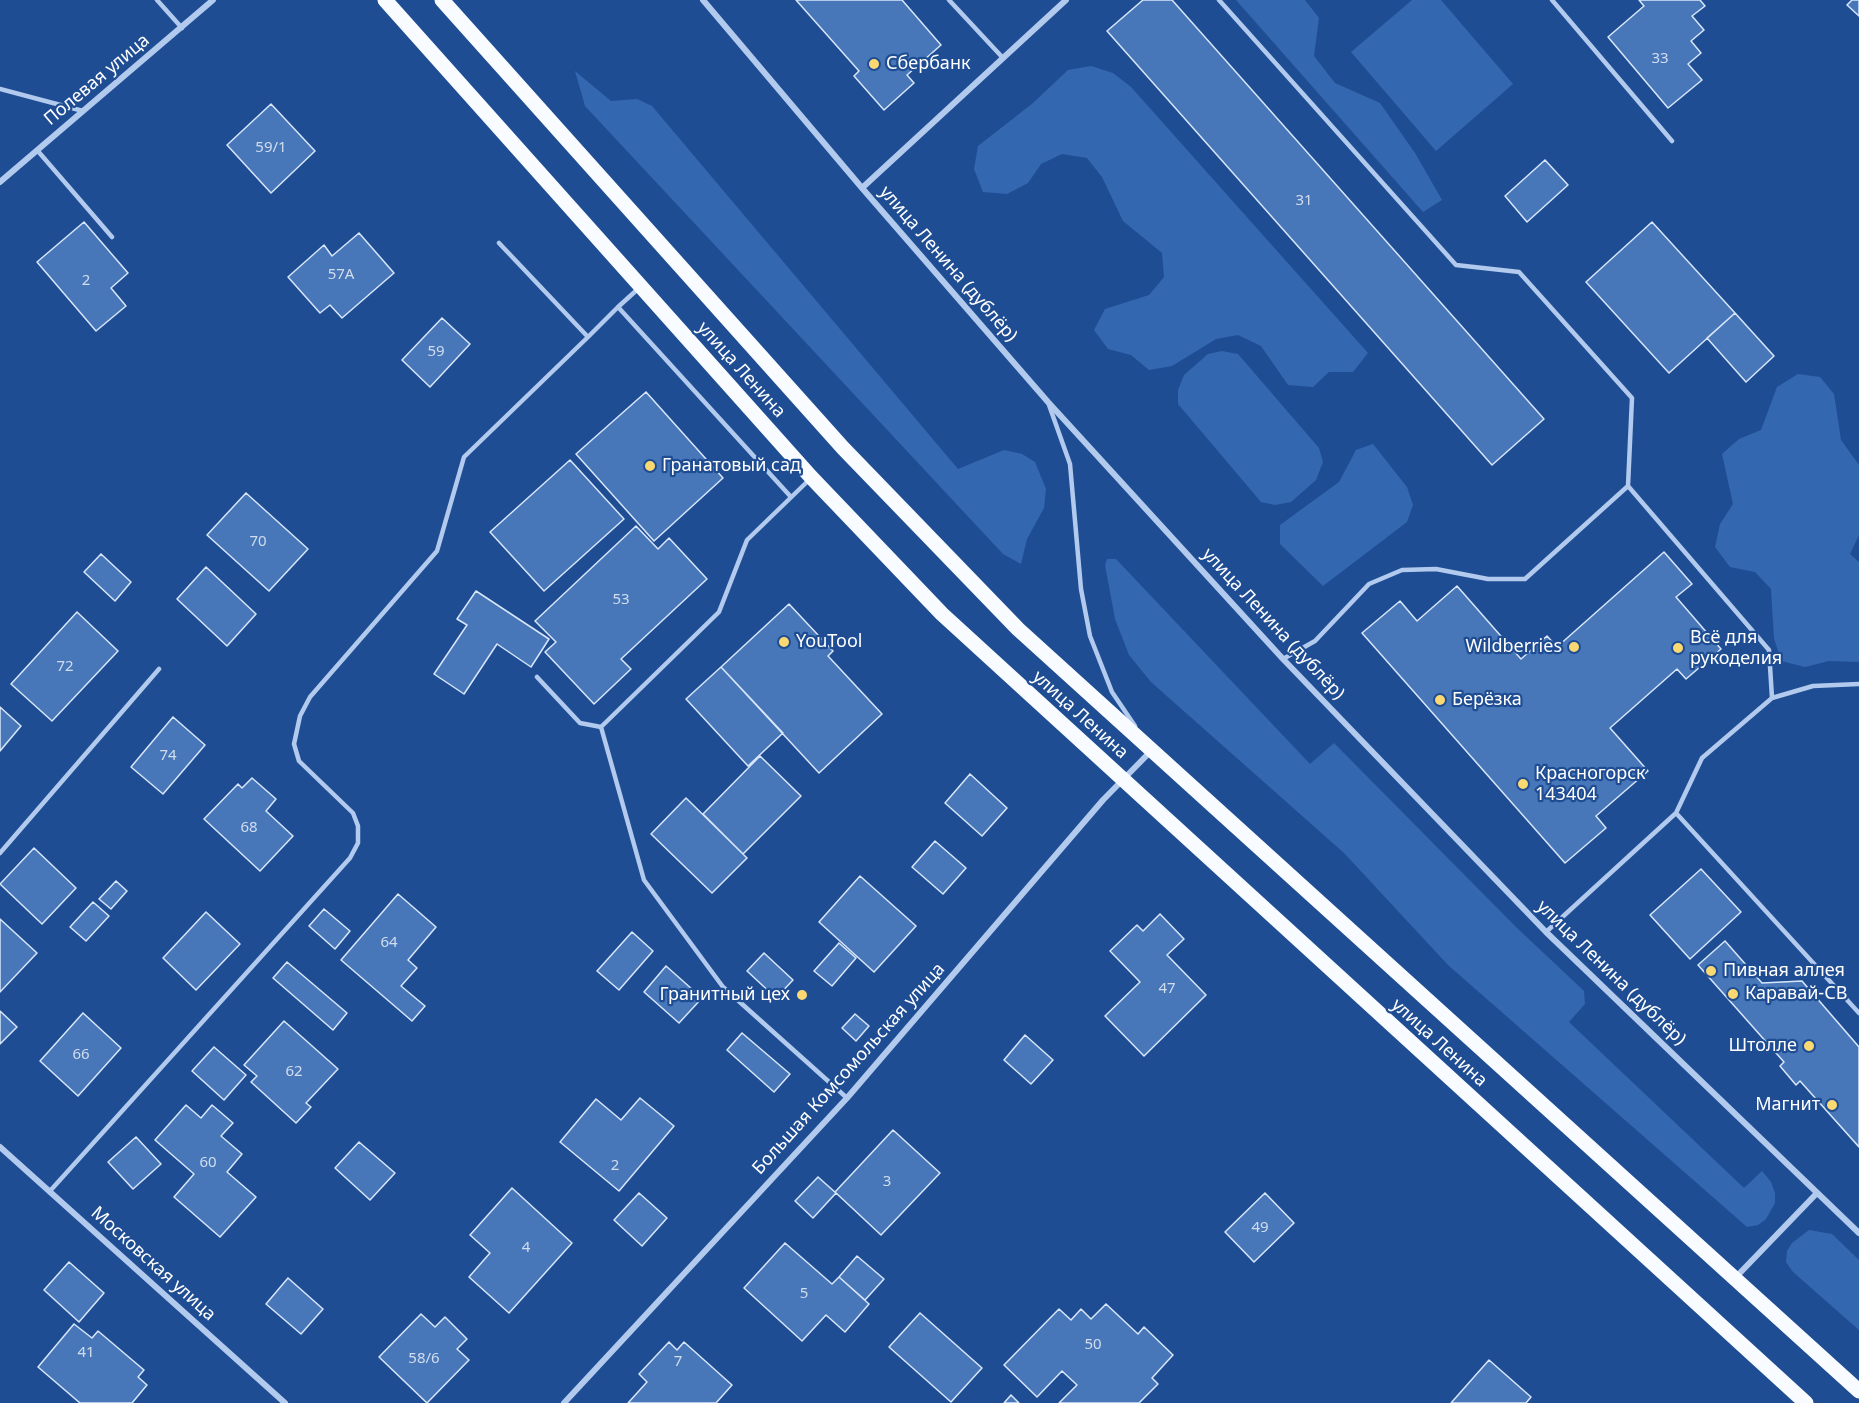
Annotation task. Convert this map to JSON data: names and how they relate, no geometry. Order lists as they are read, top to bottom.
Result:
{
  "streets": {
    "main road": ["улица Ленина"],
    "street": [
      "Полевая улица",
      "улица Ленина (дублёр)",
      "Большая Комсомольская улица",
      "Московская улица"
    ]
  },
  "crossings": [
    ["улица Ленина", "Большая Комсомольская улица"]
  ],
  "places": [
    "Сбербанк",
    "Гранатовый сад",
    "YouTool",
    "Wildberries",
    "Всё для рукоделия",
    "Берёзка",
    "Красногорск 143404",
    "Пивная аллея",
    "Каравай-СВ",
    "Гранитный цех",
    "Штолле",
    "Магнит"
  ],
  "house_numbers": [
    "33",
    "59/1",
    "31",
    "57А",
    "2",
    "59",
    "70",
    "53",
    "72",
    "74",
    "68",
    "64",
    "47",
    "66",
    "62",
    "60",
    "2",
    "3",
    "49",
    "4",
    "5",
    "50",
    "41",
    "58/6",
    "7"
  ]
}
